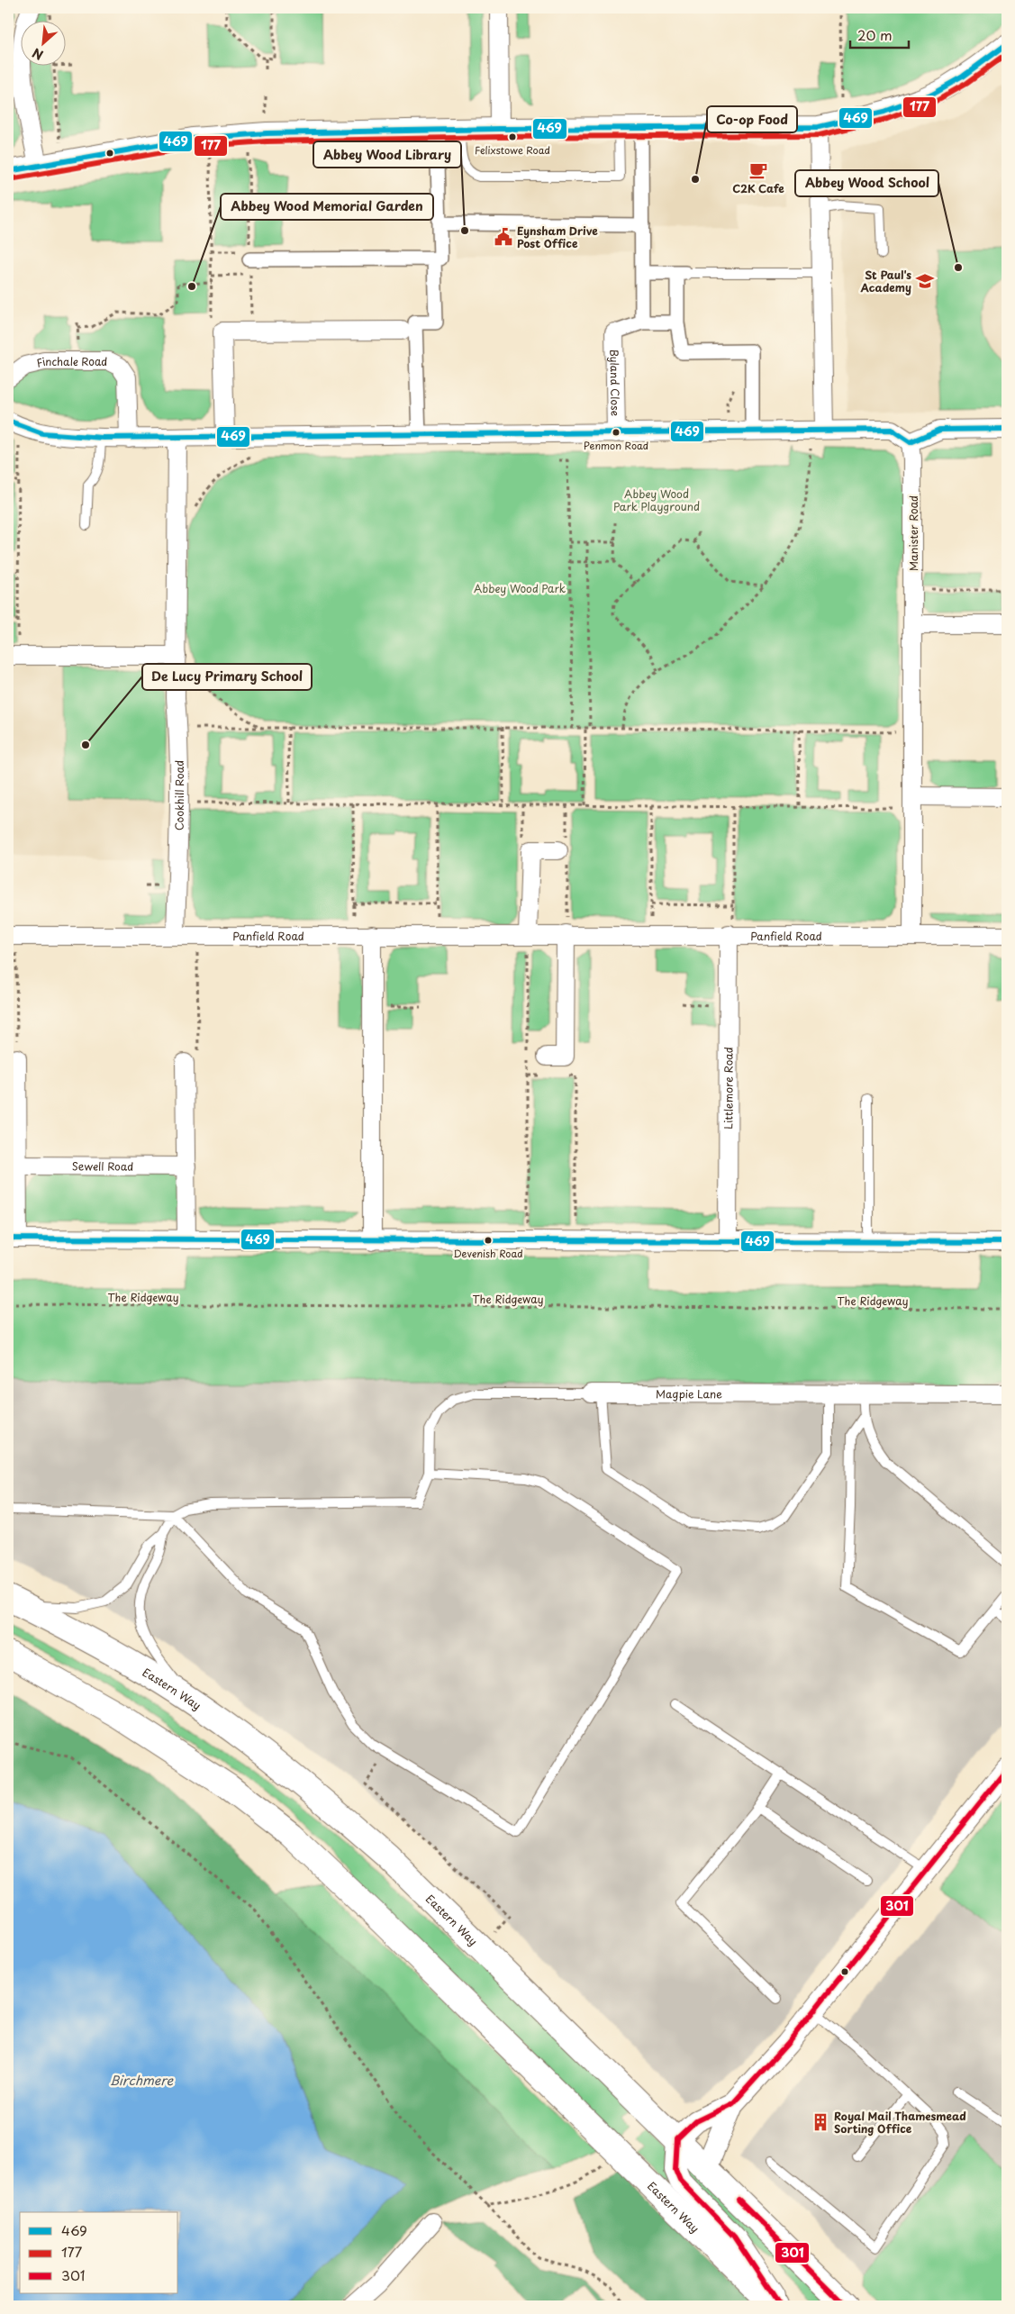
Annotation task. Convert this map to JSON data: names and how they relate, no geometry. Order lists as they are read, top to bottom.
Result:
{
  "streets": {
    "main road": ["Eastern Way"],
    "street": [
      "Finchale Road",
      "Byland Close",
      "Manister Road",
      "Cookhill Road",
      "Panfield Road",
      "Littlemore Road",
      "Sewell Road",
      "Magpie Lane"
    ],
    "path": ["The Ridgeway"]
  },
  "crossings": [
    ["Manister Road", "Panfield Road"],
    ["Cookhill Road", "Panfield Road"],
    ["Panfield Road", "Littlemore Road"]
  ],
  "water": ["Birchmere"],
  "parks": ["Abbey Wood Park Playground", "Abbey Wood Park"],
  "places": {
    "other": [
      "Felixstowe Road",
      "Co-op Food",
      "Abbey Wood Library",
      "Abbey Wood School",
      "Abbey Wood Memorial Garden",
      "Penmon Road",
      "De Lucy Primary School",
      "Devenish Road"
    ],
    "cafe": ["C2K Cafe"],
    "public building": ["Eynsham Drive Post Office"],
    "school or university": ["St Paul's Academy"],
    "building": ["Royal Mail Thamesmead Sorting Office"]
  },
  "lines": ["transit line 469", "transit line 177", "transit line 301"],
  "legend": ["469", "177", "301"],
  "scale_bar": "20 m",
  "north": "bottom left"
}
